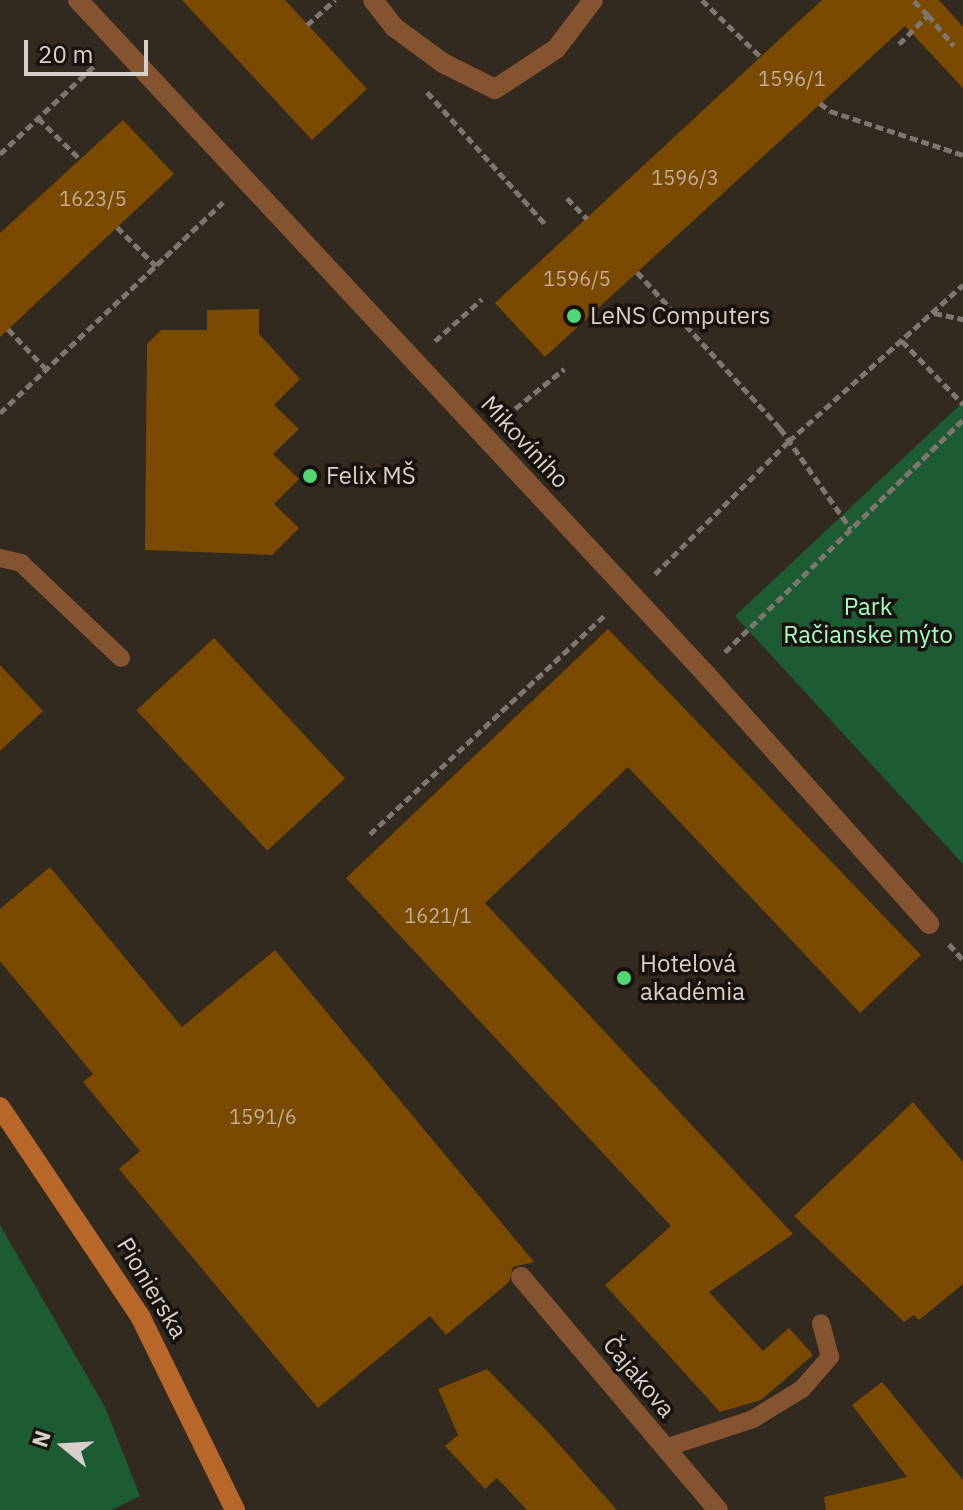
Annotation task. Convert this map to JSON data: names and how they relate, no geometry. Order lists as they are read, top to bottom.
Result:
{
  "streets": {
    "street": ["Mikovíniho", "Pionierska", "Čajakova"]
  },
  "parks": ["Park Račianske mýto"],
  "places": ["LeNS Computers", "Felix MŠ", "Hotelová akadémia"],
  "house_numbers": [
    "1596/1",
    "1596/3",
    "1623/5",
    "1596/5",
    "1621/1",
    "1591/6"
  ],
  "scale_bar": "20 m",
  "north": "left"
}
